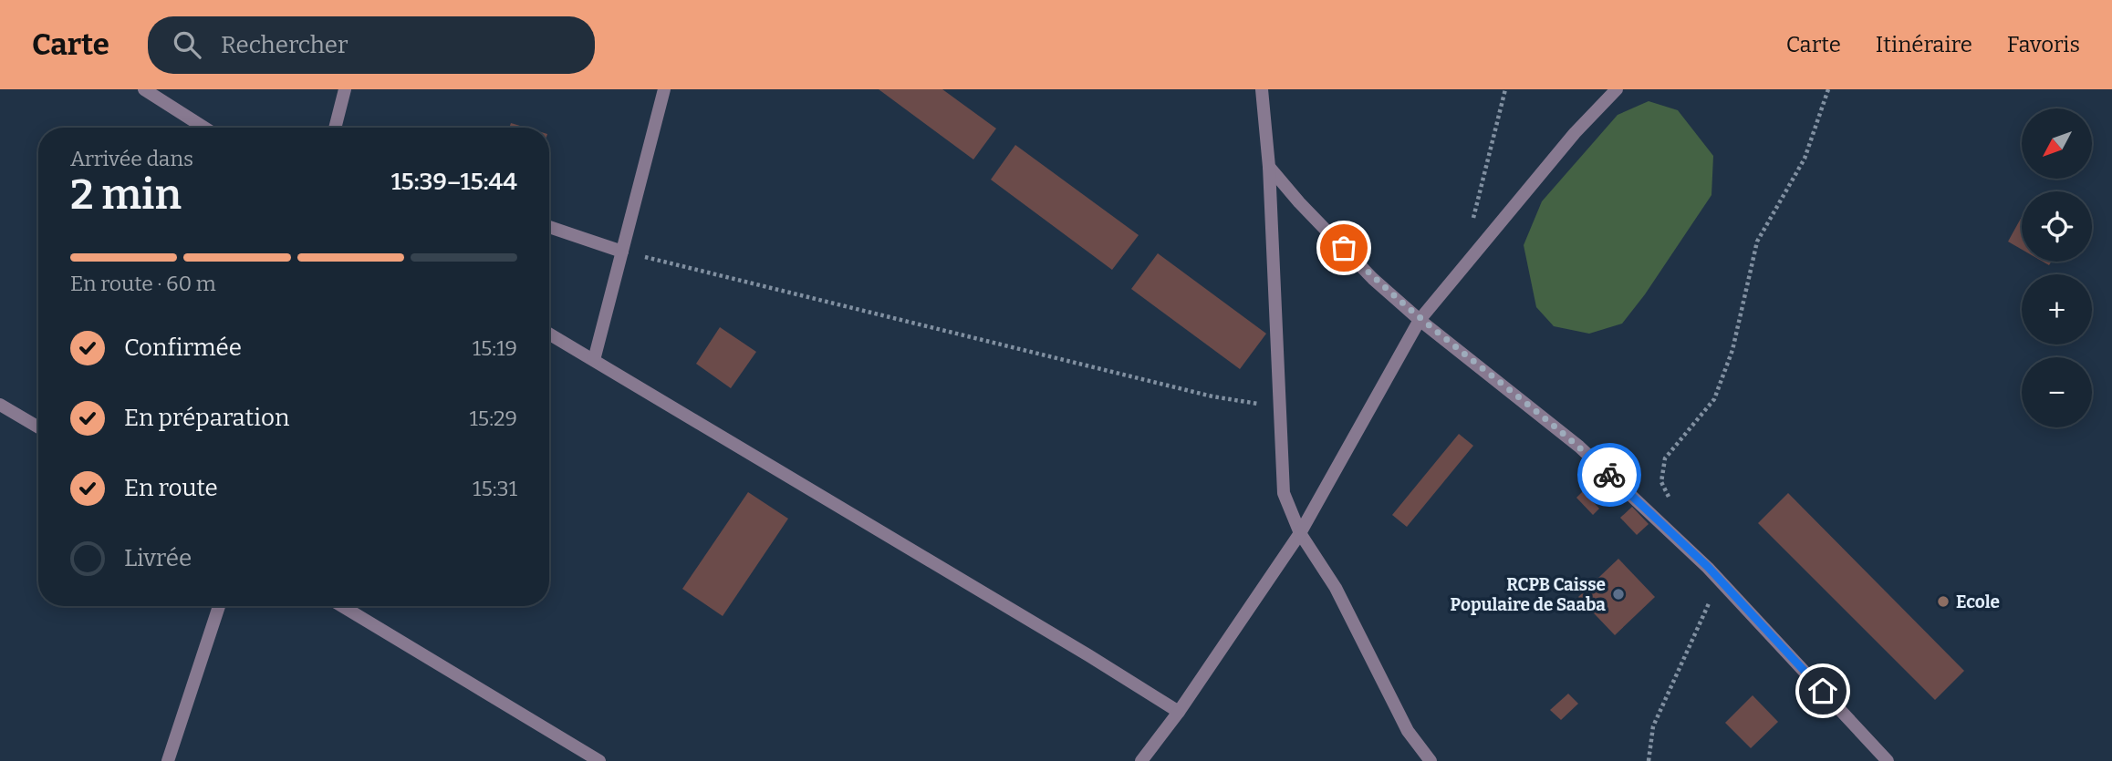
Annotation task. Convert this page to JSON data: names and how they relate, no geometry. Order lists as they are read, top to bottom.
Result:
{
  "places": ["RCPB Caisse Populaire de Saaba", "Ecole"],
  "north": "bottom left",
  "page": {
    "header": "Carte",
    "search": "Rechercher",
    "nav": ["Carte", "Itinéraire", "Favoris"],
    "map_buttons": ["+", "−"],
    "heading": ["2 min", "Arrivée dans", "15:39–15:44"],
    "bar": "En route · 60 m",
    "list": [
      ["Confirmée", "15:19"],
      ["En préparation", "15:29"],
      ["En route", "15:31"],
      "Livrée"
    ]
  }
}
